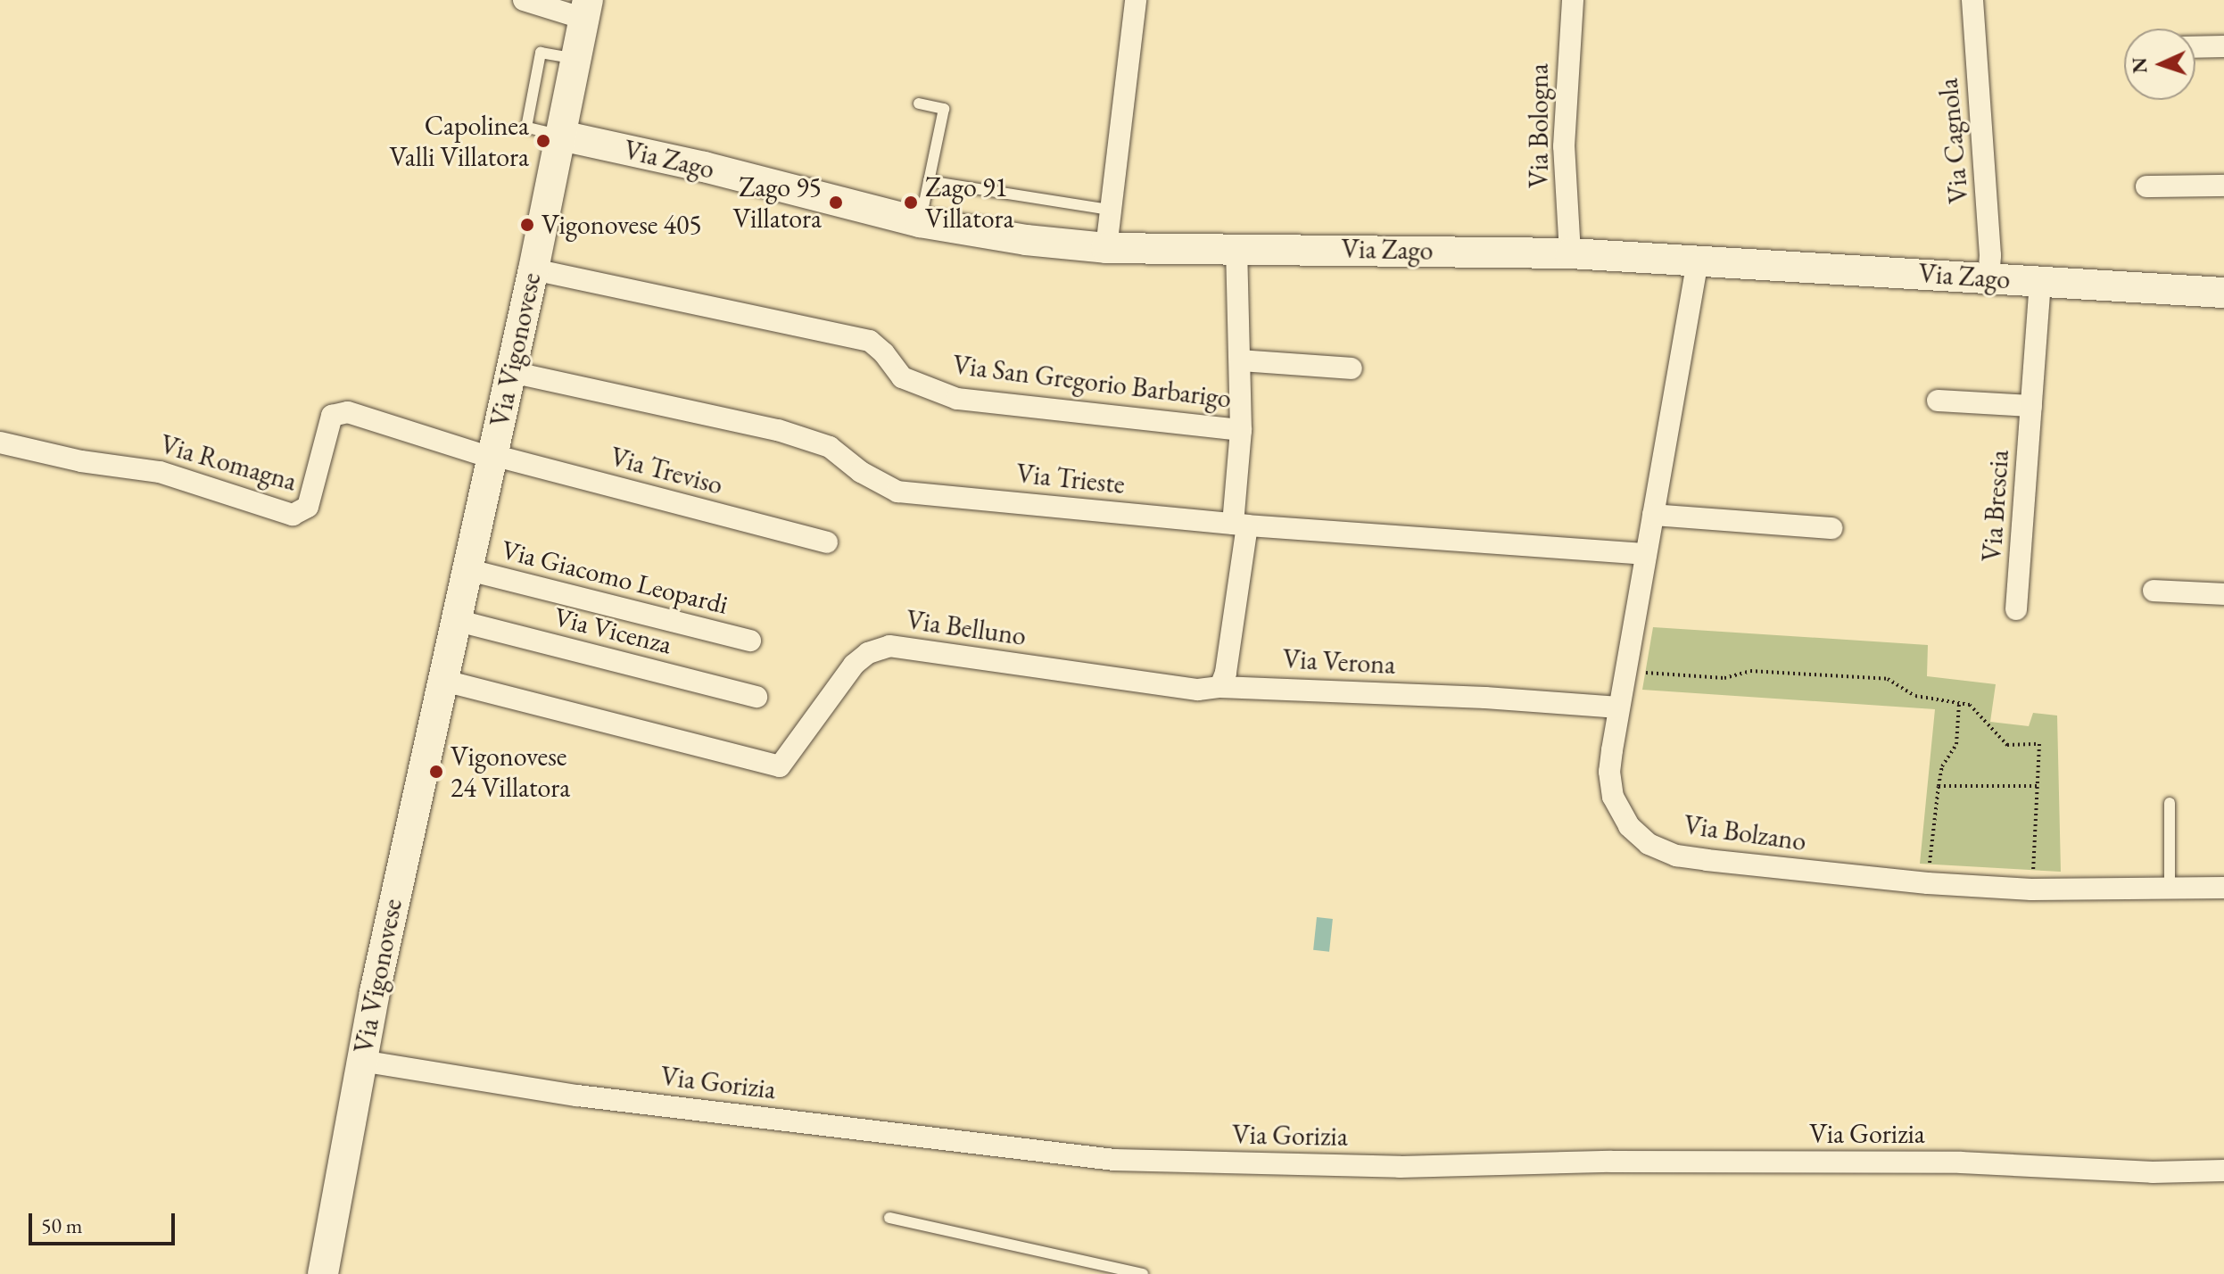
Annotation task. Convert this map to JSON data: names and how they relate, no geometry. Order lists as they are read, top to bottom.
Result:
{
  "streets": {
    "street": [
      "Via Bologna",
      "Via Cagnola",
      "Via Zago",
      "Via Vigonovese",
      "Via San Gregorio Barbarigo",
      "Via Romagna",
      "Via Treviso",
      "Via Trieste",
      "Via Brescia",
      "Via Giacomo Leopardi",
      "Via Belluno",
      "Via Vicenza",
      "Via Verona",
      "Via Bolzano",
      "Via Gorizia"
    ]
  },
  "crossings": [
    ["Via Bologna", "Via Zago"],
    ["Via Cagnola", "Via Zago"],
    ["Via Zago", "Via Vigonovese"],
    ["Via Zago", "Via Brescia"],
    ["Via Zago", "Via Bolzano"],
    ["Via Vigonovese", "Via San Gregorio Barbarigo"],
    ["Via Vigonovese", "Via Romagna"],
    ["Via Vigonovese", "Via Treviso"],
    ["Via Vigonovese", "Via Trieste"],
    ["Via Vigonovese", "Via Giacomo Leopardi"],
    ["Via Vigonovese", "Via Belluno"],
    ["Via Vigonovese", "Via Vicenza"],
    ["Via Vigonovese", "Via Gorizia"],
    ["Via Romagna", "Via Treviso"],
    ["Via Trieste", "Via Bolzano"],
    ["Via Belluno", "Via Verona"],
    ["Via Verona", "Via Bolzano"]
  ],
  "places": [
    "Capolinea Valli Villatora",
    "Zago 95 Villatora",
    "Zago 91 Villatora",
    "Vigonovese 405",
    "Vigonovese 24 Villatora"
  ],
  "scale_bar": "50 m",
  "north": "left"
}
